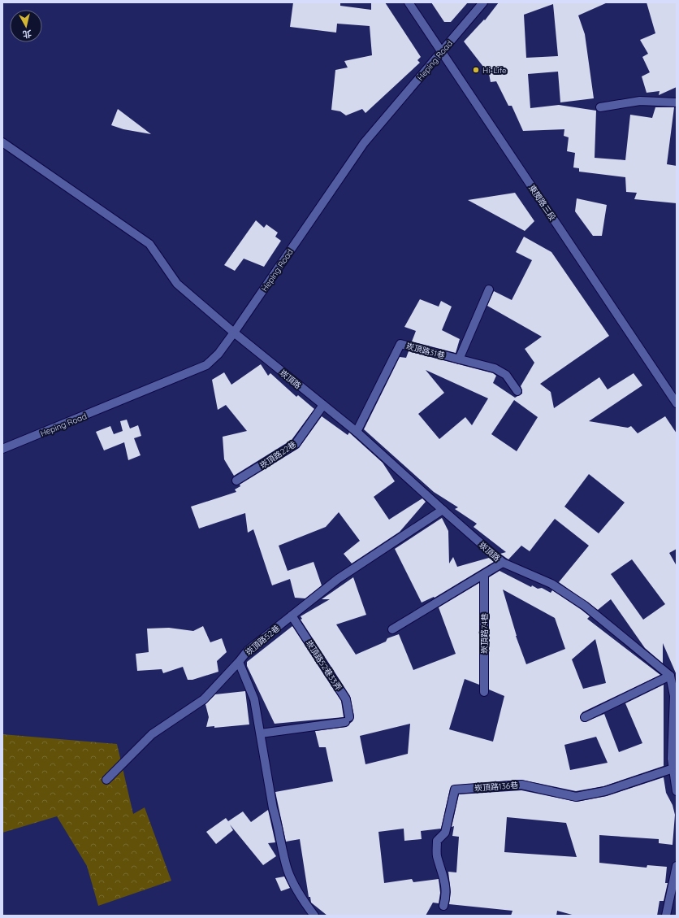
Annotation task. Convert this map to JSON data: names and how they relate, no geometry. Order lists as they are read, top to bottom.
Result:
{
  "streets": {
    "street": [
      "Heping Road",
      "東閔路三段",
      "崁頂路31巷",
      "崁頂路",
      "崁頂路22巷",
      "崁頂路74巷",
      "崁頂路52巷",
      "崁頂路52巷33弄",
      "崁頂路136巷"
    ]
  },
  "crossings": [
    ["Heping Road", "東閔路三段"],
    ["Heping Road", "崁頂路"],
    ["崁頂路31巷", "崁頂路"],
    ["崁頂路", "崁頂路22巷"],
    ["崁頂路", "崁頂路52巷"],
    ["崁頂路52巷", "崁頂路52巷33弄"]
  ],
  "places": ["Hi-Life"],
  "north": "bottom"
}
